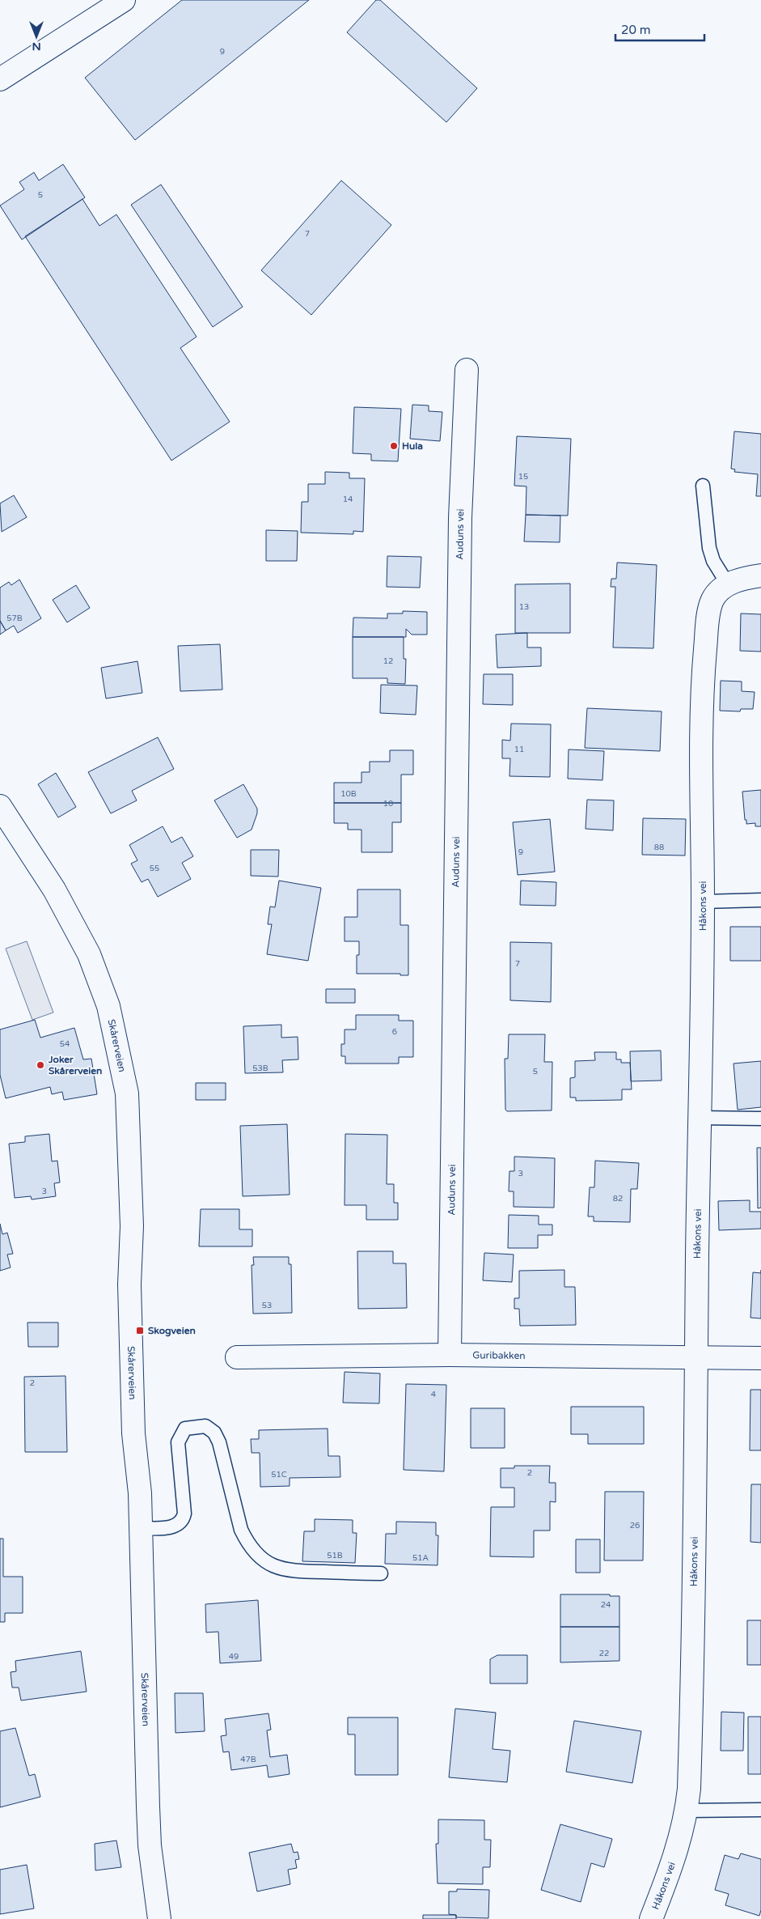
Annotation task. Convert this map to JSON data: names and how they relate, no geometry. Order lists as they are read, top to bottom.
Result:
{
  "streets": {
    "street": [
      "Auduns vei",
      "Håkons vei",
      "Skårerveien",
      "Guribakken"
    ]
  },
  "crossings": [
    ["Auduns vei", "Guribakken"],
    ["Håkons vei", "Guribakken"]
  ],
  "places": {
    "other": ["Hula", "Joker Skårerveien"],
    "transit": ["Skogveien"]
  },
  "house_numbers": [
    "9",
    "5",
    "7",
    "15",
    "14",
    "13",
    "57B",
    "12",
    "11",
    "10B",
    "10",
    "88",
    "9",
    "55",
    "7",
    "6",
    "54",
    "53B",
    "5",
    "3",
    "3",
    "82",
    "53",
    "2",
    "4",
    "2",
    "51C",
    "26",
    "51B",
    "51A",
    "24",
    "22",
    "49",
    "47B"
  ],
  "scale_bar": "20 m",
  "north": "bottom"
}
